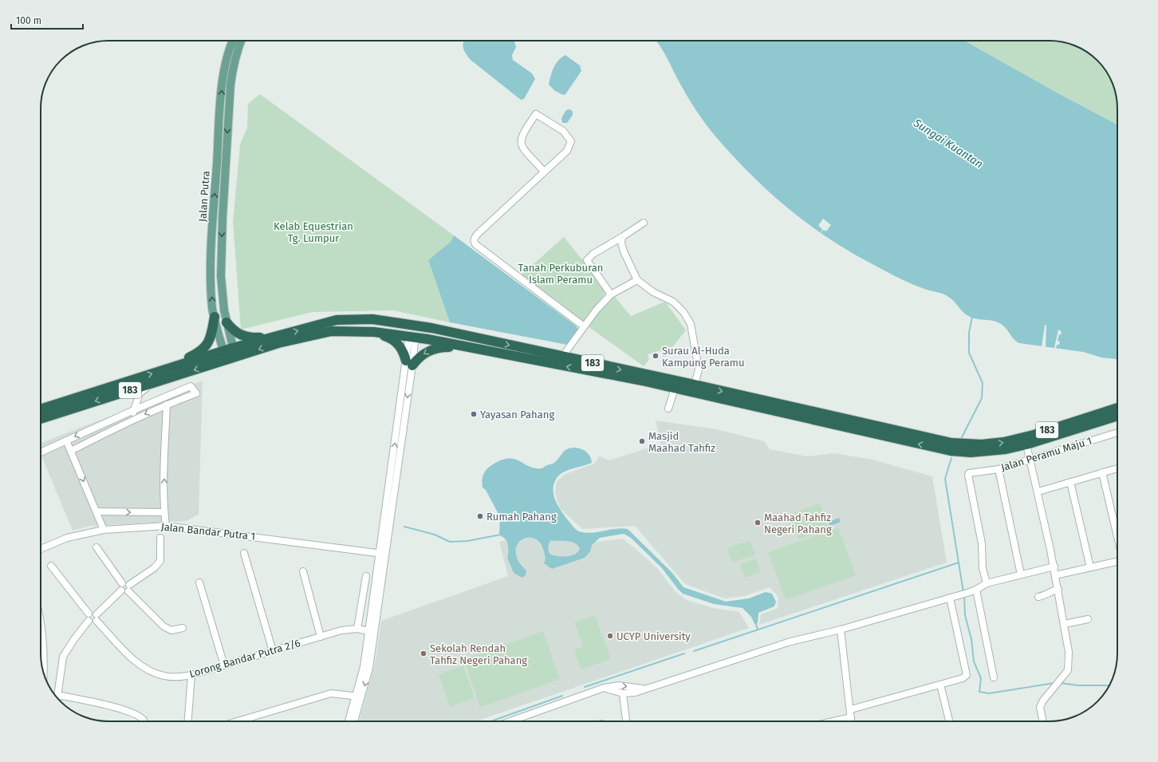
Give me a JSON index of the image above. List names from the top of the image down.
{
  "streets": {
    "highway": ["183"],
    "main road": ["Jalan Putra"],
    "street": ["Jalan Peramu Maju 1", "Jalan Bandar Putra 1", "Lorong Bandar Putra 2/6"]
  },
  "crossings": [
    ["Jalan Putra", "183"]
  ],
  "water": ["Sungai Kuantan"],
  "parks": ["Kelab Equestrian Tg. Lumpur", "Tanah Perkuburan Islam Peramu"],
  "places": [
    "Surau Al-Huda Kampung Peramu",
    "Yayasan Pahang",
    "Masjid Maahad Tahfiz",
    "Rumah Pahang",
    "Maahad Tahfiz Negeri Pahang",
    "UCYP University",
    "Sekolah Rendah Tahfiz Negeri Pahang"
  ],
  "scale_bar": "100 m"
}
